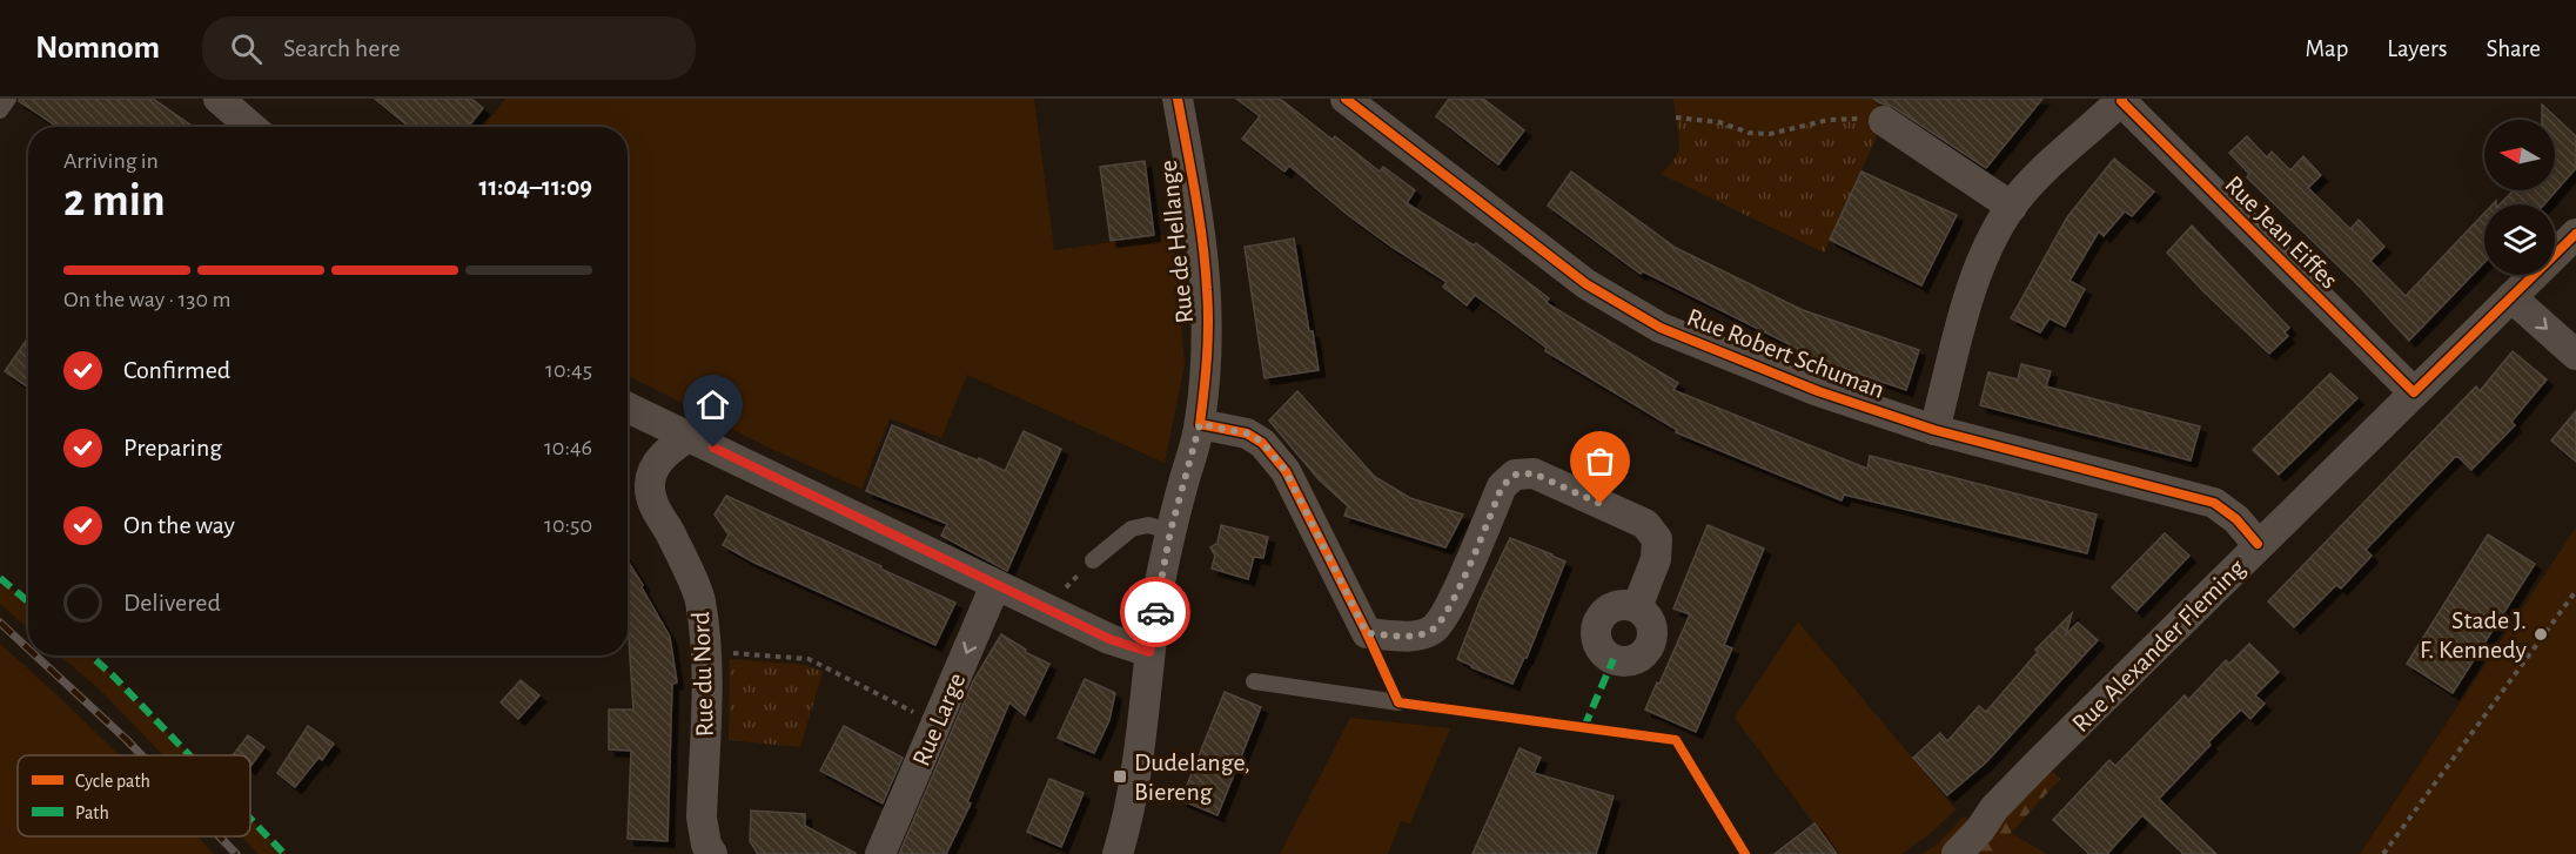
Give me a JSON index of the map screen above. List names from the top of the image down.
{
  "streets": {
    "street": [
      "Rue Jean Eiffes",
      "Rue de Hellange",
      "Rue Robert Schuman",
      "Rue Alexander Fleming",
      "Rue du Nord",
      "Rue Large"
    ]
  },
  "crossings": [
    ["Rue Jean Eiffes", "Rue Alexander Fleming"],
    ["Rue Robert Schuman", "Rue Alexander Fleming"]
  ],
  "one_way": ["Rue Large"],
  "places": {
    "other": ["Stade J. F. Kennedy"],
    "transit": ["Dudelange, Biereng"]
  },
  "legend": ["Cycle path", "Path"],
  "north": "left",
  "page": {
    "header": "Nomnom",
    "search": "Search here",
    "nav": ["Map", "Layers", "Share"],
    "heading": ["2 min", "Arriving in", "11:04–11:09"],
    "bar": "On the way · 130 m",
    "list": [
      ["Confirmed", "10:45"],
      ["Preparing", "10:46"],
      ["On the way", "10:50"],
      "Delivered"
    ]
  }
}
